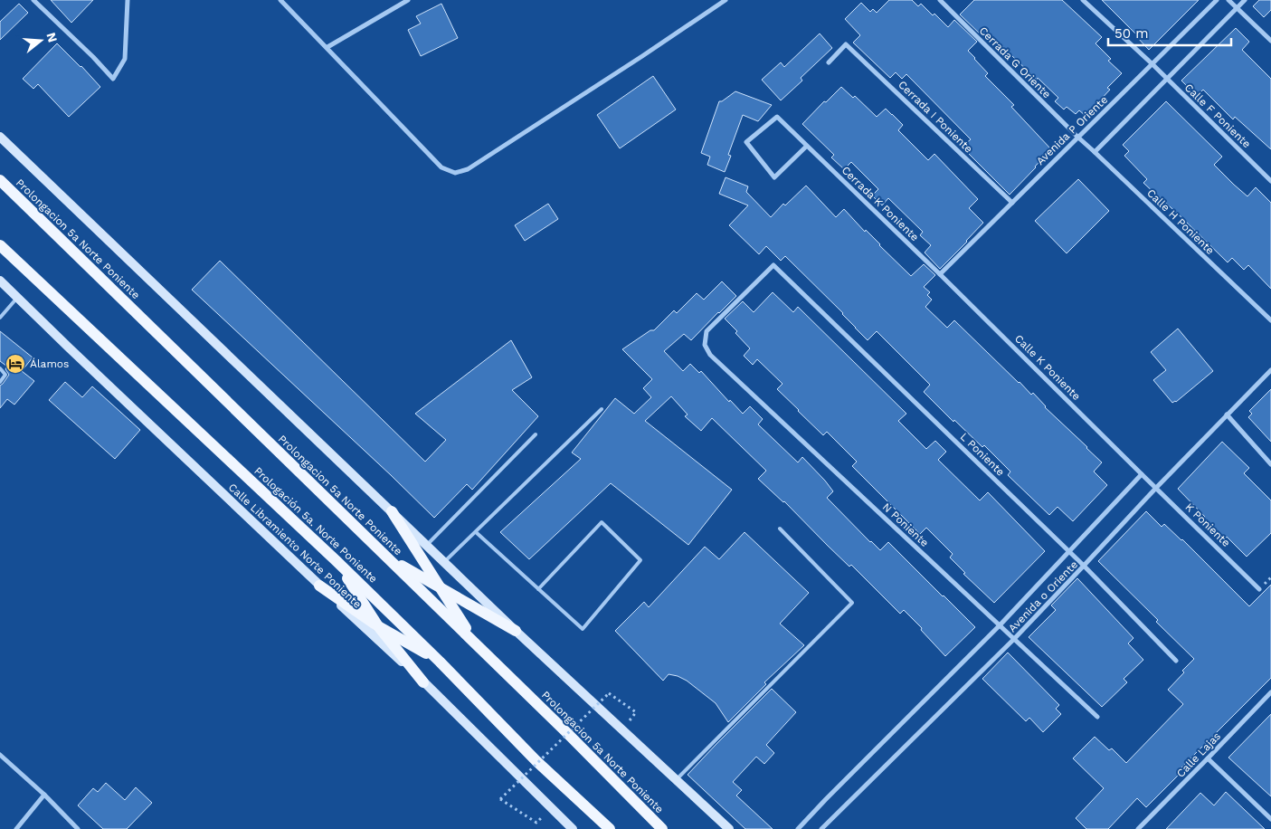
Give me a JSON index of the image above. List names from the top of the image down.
{
  "streets": {
    "main road": ["Prolongacion 5a Norte Poniente", "Prologación 5a. Norte Poniente"],
    "street": [
      "Cerrada G Oriente",
      "Calle F Poniente",
      "Cerrada I Poniente",
      "Avenida P Oriente",
      "Cerrada K Poniente",
      "Calle H Poniente",
      "Calle K Poniente",
      "L Poniente",
      "N Poniente",
      "K Poniente",
      "Calle Libramiento Norte Poniente",
      "Avenida o Oriente",
      "Calle Lajas"
    ]
  },
  "crossings": [
    ["Cerrada G Oriente", "Avenida P Oriente"],
    ["Cerrada G Oriente", "Calle H Poniente"],
    ["Calle F Poniente", "Avenida P Oriente"],
    ["Cerrada I Poniente", "Avenida P Oriente"],
    ["Avenida P Oriente", "Cerrada K Poniente"],
    ["Avenida P Oriente", "Calle H Poniente"],
    ["Avenida P Oriente", "Calle K Poniente"],
    ["Cerrada K Poniente", "Calle K Poniente"],
    ["Calle K Poniente", "K Poniente"],
    ["Calle K Poniente", "Avenida o Oriente"],
    ["L Poniente", "N Poniente"],
    ["L Poniente", "Avenida o Oriente"],
    ["N Poniente", "Avenida o Oriente"],
    ["K Poniente", "Avenida o Oriente"]
  ],
  "places": {
    "hotel": ["Álamos"]
  },
  "scale_bar": "50 m",
  "north": "right"
}
